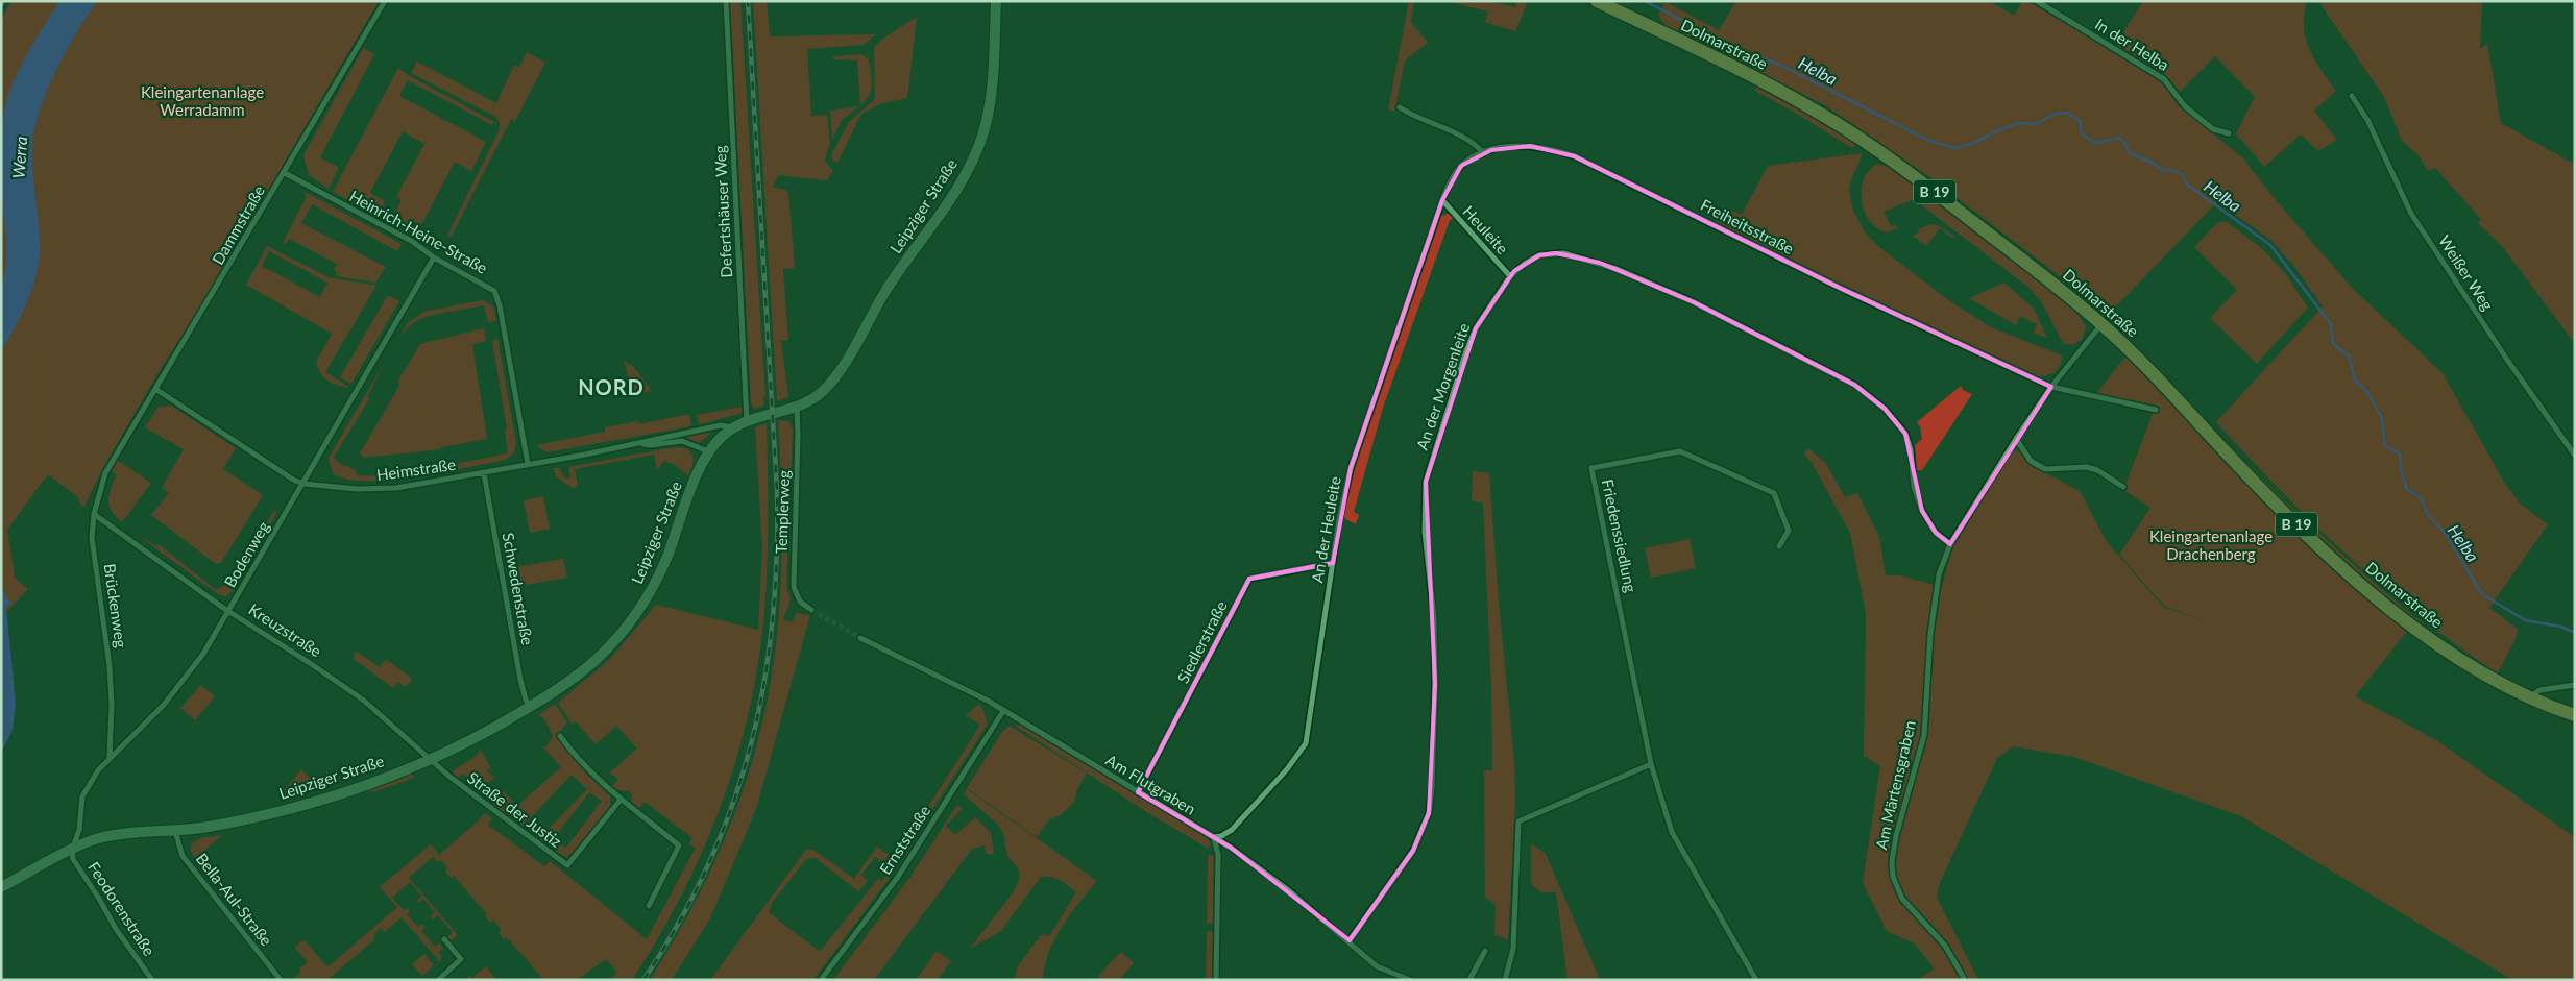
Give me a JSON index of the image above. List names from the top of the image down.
{
  "streets": {
    "main road": ["Dolmarstraße", "B 19", "Leipziger Straße"],
    "street": [
      "In der Helba",
      "Defertshäuser Weg",
      "Dammstraße",
      "Freiheitsstraße",
      "Heuleite",
      "Heinrich-Heine-Straße",
      "Weißer Weg",
      "An der Morgenleite",
      "Heimstraße",
      "Templerweg",
      "An der Heuleite",
      "Friedenssiedlung",
      "Bodenweg",
      "Schwedenstraße",
      "Brückenweg",
      "Kreuzstraße",
      "Siedlerstraße",
      "Am Flutgraben",
      "Am Märtensgraben",
      "Straße der Justiz",
      "Ernststraße",
      "Bella-Aul-Straße",
      "Feodorenstraße"
    ]
  },
  "crossings": [
    ["Leipziger Straße", "Defertshäuser Weg"],
    ["Leipziger Straße", "Heimstraße"],
    ["Leipziger Straße", "Templerweg"],
    ["Leipziger Straße", "Bodenweg"],
    ["Leipziger Straße", "Schwedenstraße"],
    ["Leipziger Straße", "Kreuzstraße"],
    ["Leipziger Straße", "Straße der Justiz"],
    ["Leipziger Straße", "Bella-Aul-Straße"],
    ["Leipziger Straße", "Feodorenstraße"],
    ["Dammstraße", "Heinrich-Heine-Straße"],
    ["Dammstraße", "Heimstraße"],
    ["Dammstraße", "Brückenweg"],
    ["Freiheitsstraße", "Heuleite"],
    ["Freiheitsstraße", "An der Heuleite"],
    ["Heuleite", "An der Morgenleite"],
    ["Heuleite", "An der Heuleite"],
    ["Heinrich-Heine-Straße", "Heimstraße"],
    ["Heinrich-Heine-Straße", "Bodenweg"],
    ["An der Morgenleite", "Am Flutgraben"],
    ["An der Morgenleite", "Am Märtensgraben"],
    ["Heimstraße", "Bodenweg"],
    ["Heimstraße", "Schwedenstraße"],
    ["An der Heuleite", "Siedlerstraße"],
    ["An der Heuleite", "Am Flutgraben"],
    ["Bodenweg", "Brückenweg"],
    ["Bodenweg", "Kreuzstraße"],
    ["Bodenweg", "Feodorenstraße"],
    ["Brückenweg", "Kreuzstraße"],
    ["Kreuzstraße", "Straße der Justiz"],
    ["Siedlerstraße", "Am Flutgraben"],
    ["Am Flutgraben", "Ernststraße"]
  ],
  "districts": ["NORD"],
  "water": ["Helba", "Werra"],
  "parks": ["Kleingartenanlage Werradamm", "Kleingartenanlage Drachenberg"]
}
